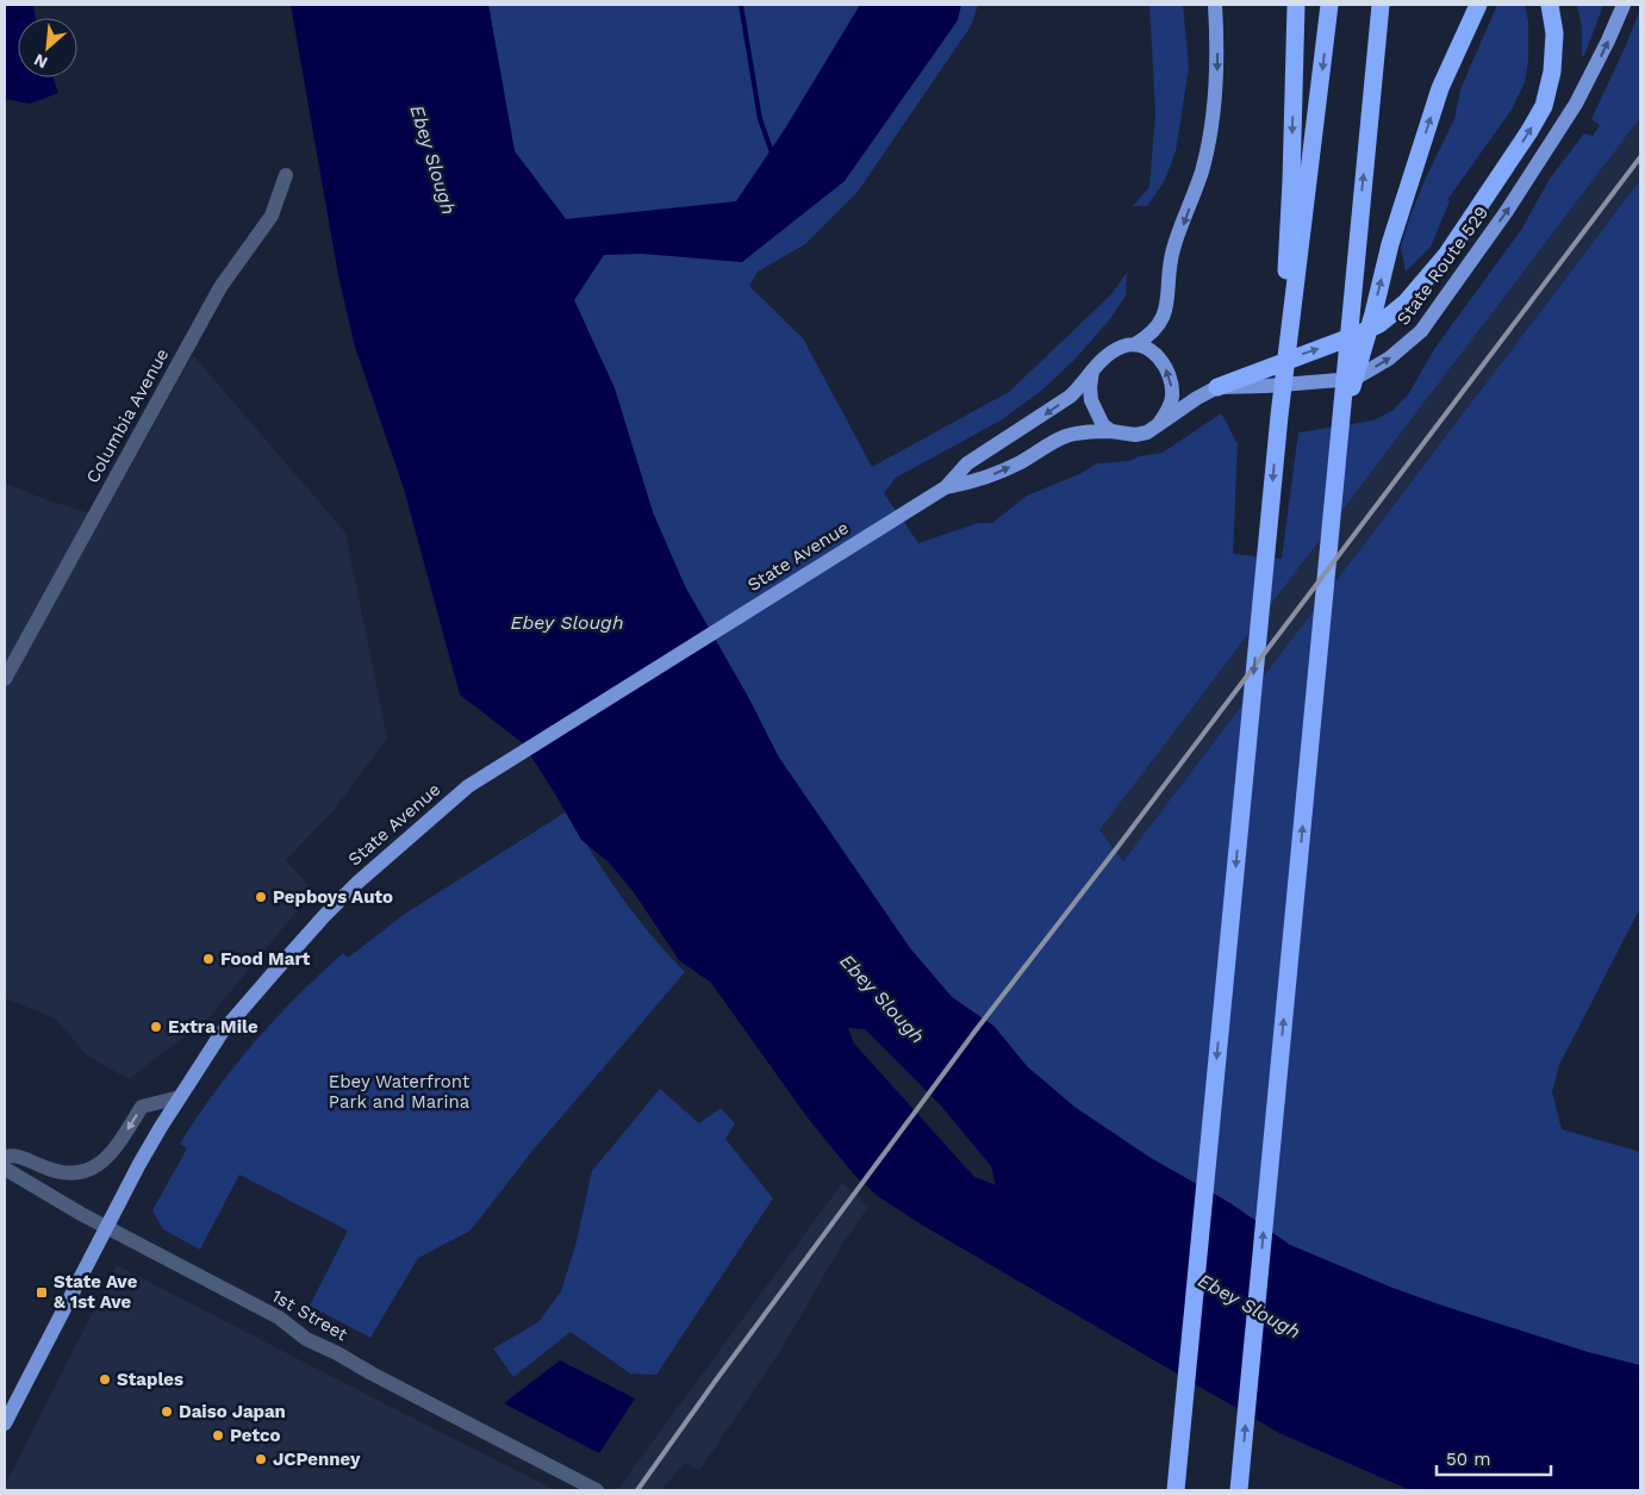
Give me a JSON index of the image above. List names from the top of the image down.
{
  "streets": {
    "main road": ["State Route 529", "State Avenue"],
    "street": ["Columbia Avenue", "1st Street"]
  },
  "crossings": [
    ["State Route 529", "State Avenue"],
    ["State Avenue", "1st Street"]
  ],
  "one_way": ["State Route 529"],
  "water": ["Ebey Slough"],
  "parks": ["Ebey Waterfront Park and Marina"],
  "places": {
    "other": [
      "Pepboys Auto",
      "Food Mart",
      "Extra Mile",
      "Staples",
      "Daiso Japan",
      "Petco",
      "JCPenney"
    ],
    "transit": ["State Ave & 1st Ave"]
  },
  "scale_bar": "50 m",
  "north": "bottom left"
}
